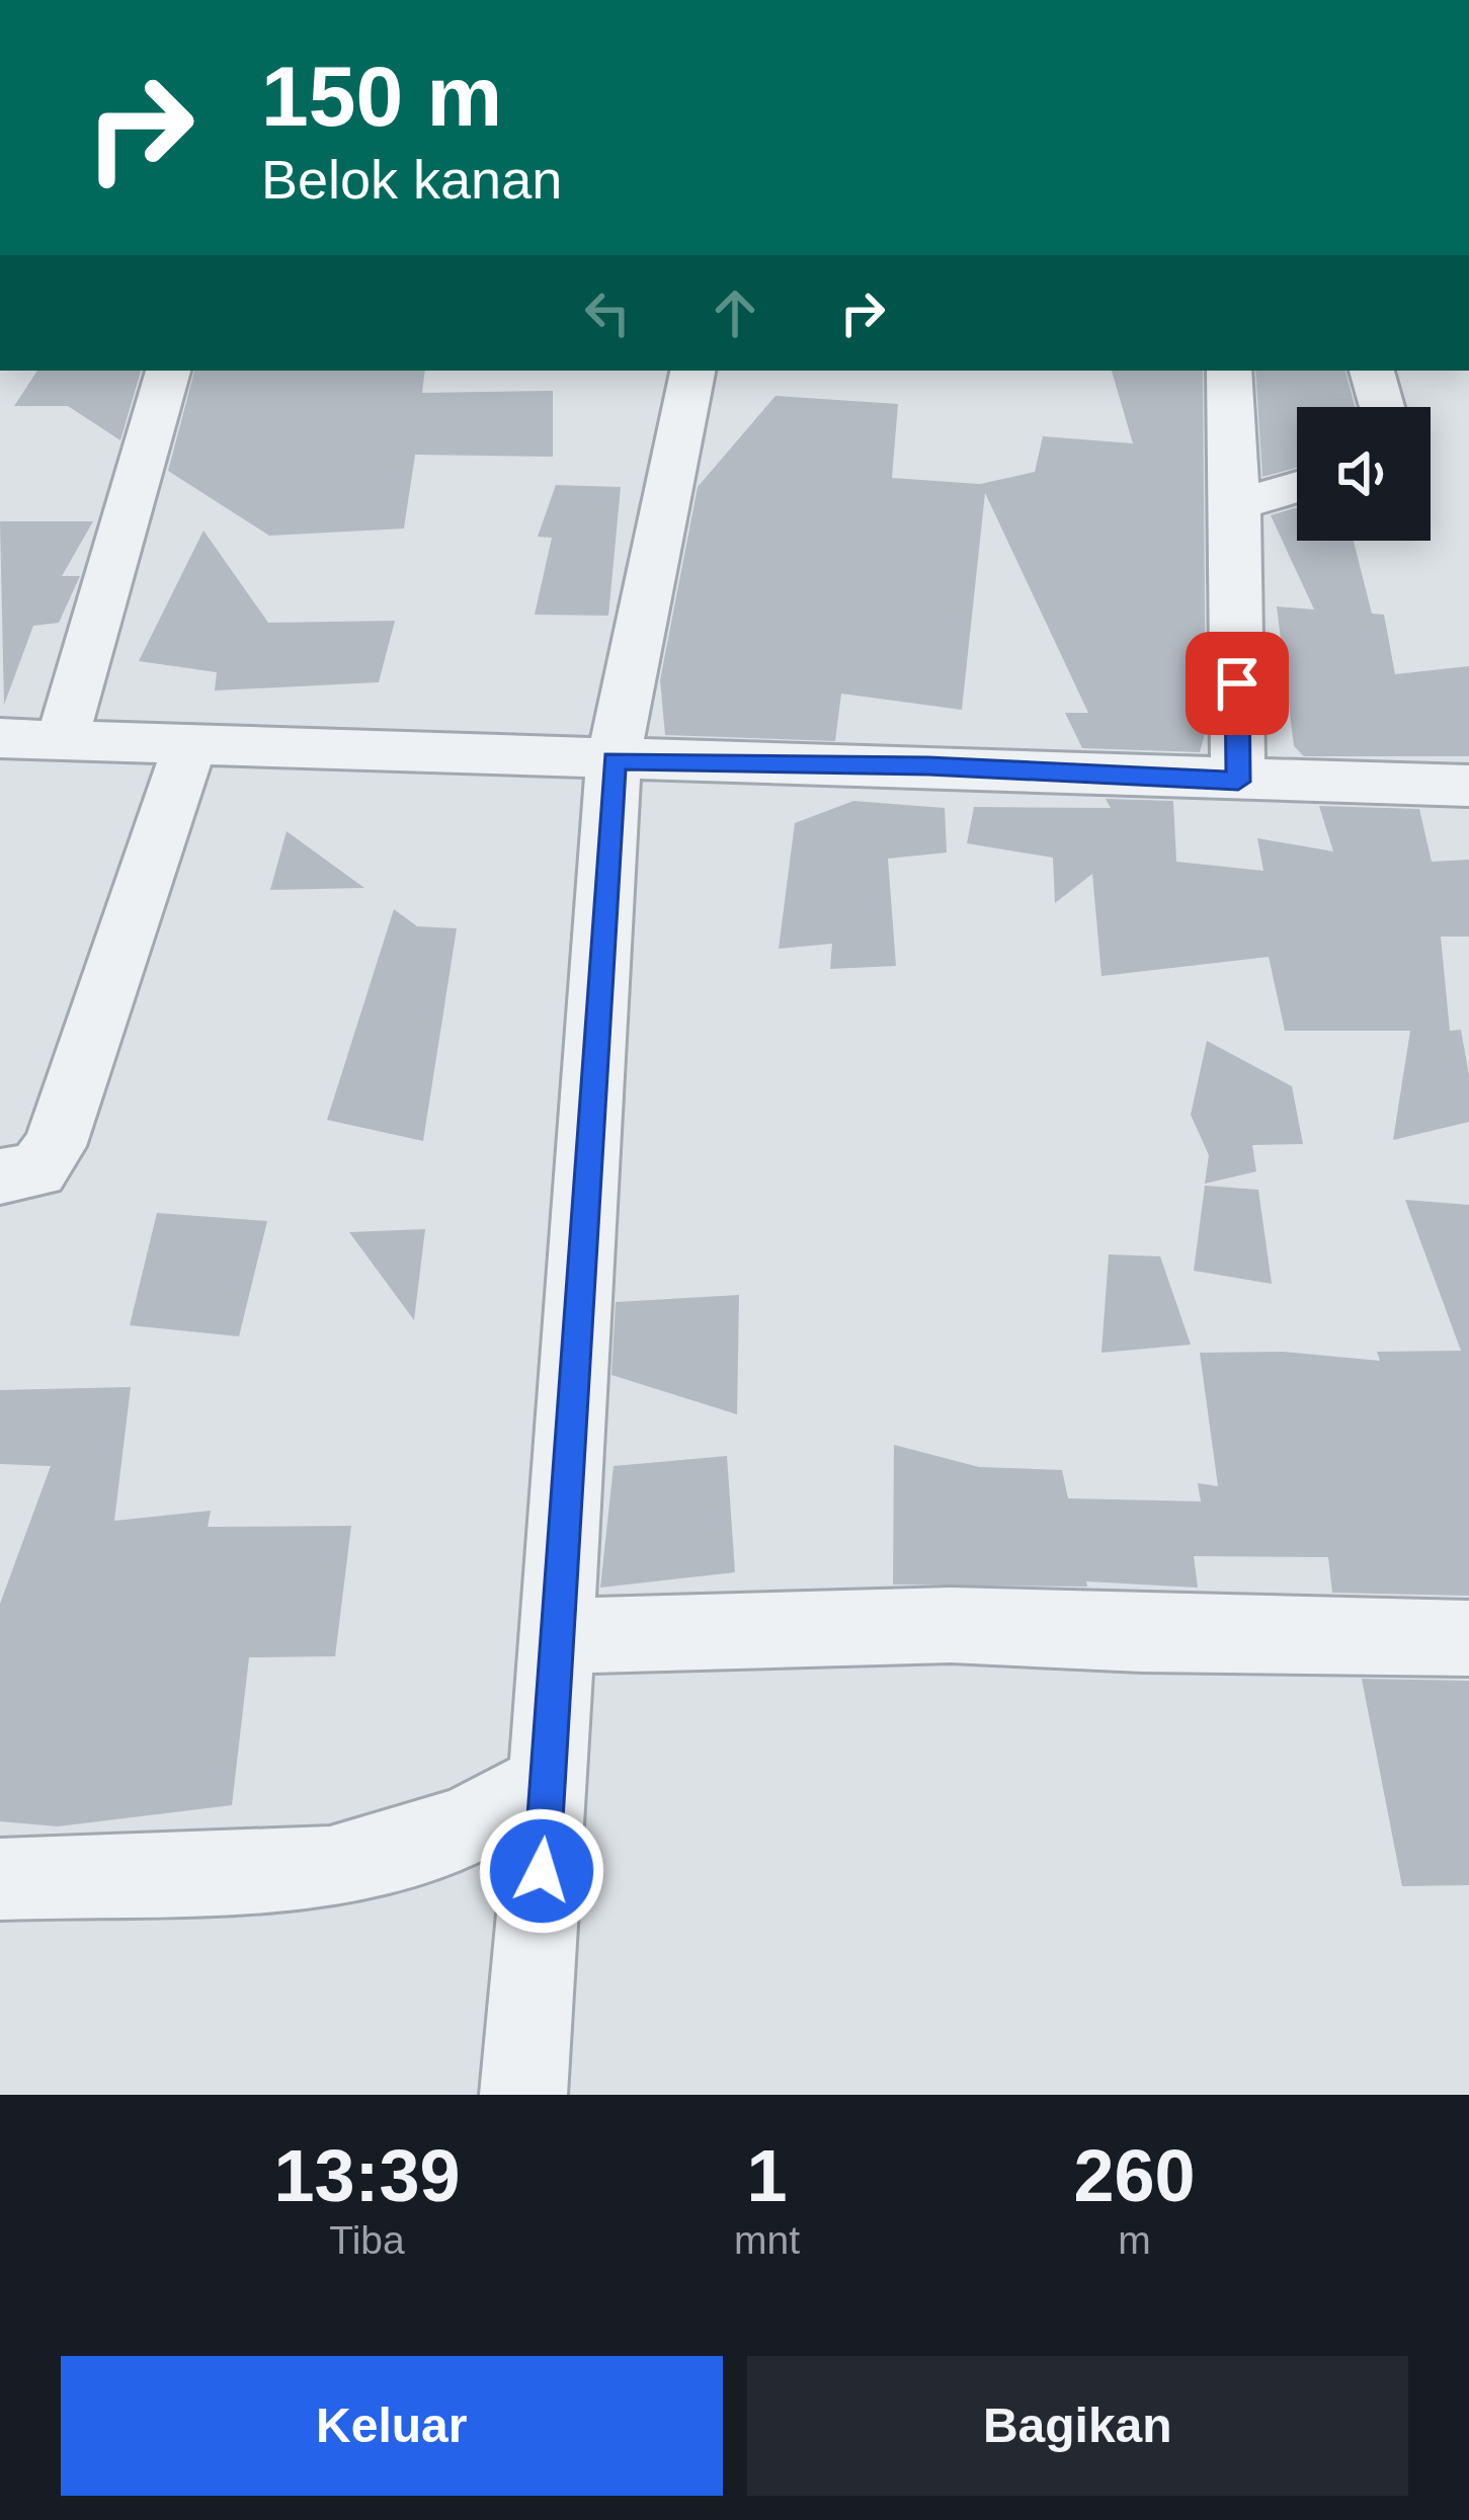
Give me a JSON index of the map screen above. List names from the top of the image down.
{
  "page": {
    "turn": ["150 m", "Belok kanan"],
    "eta": [
      "13:39",
      "Tiba",
      "1",
      "mnt",
      "260",
      "m"
    ],
    "buttons": ["Keluar", "Bagikan"]
  }
}
